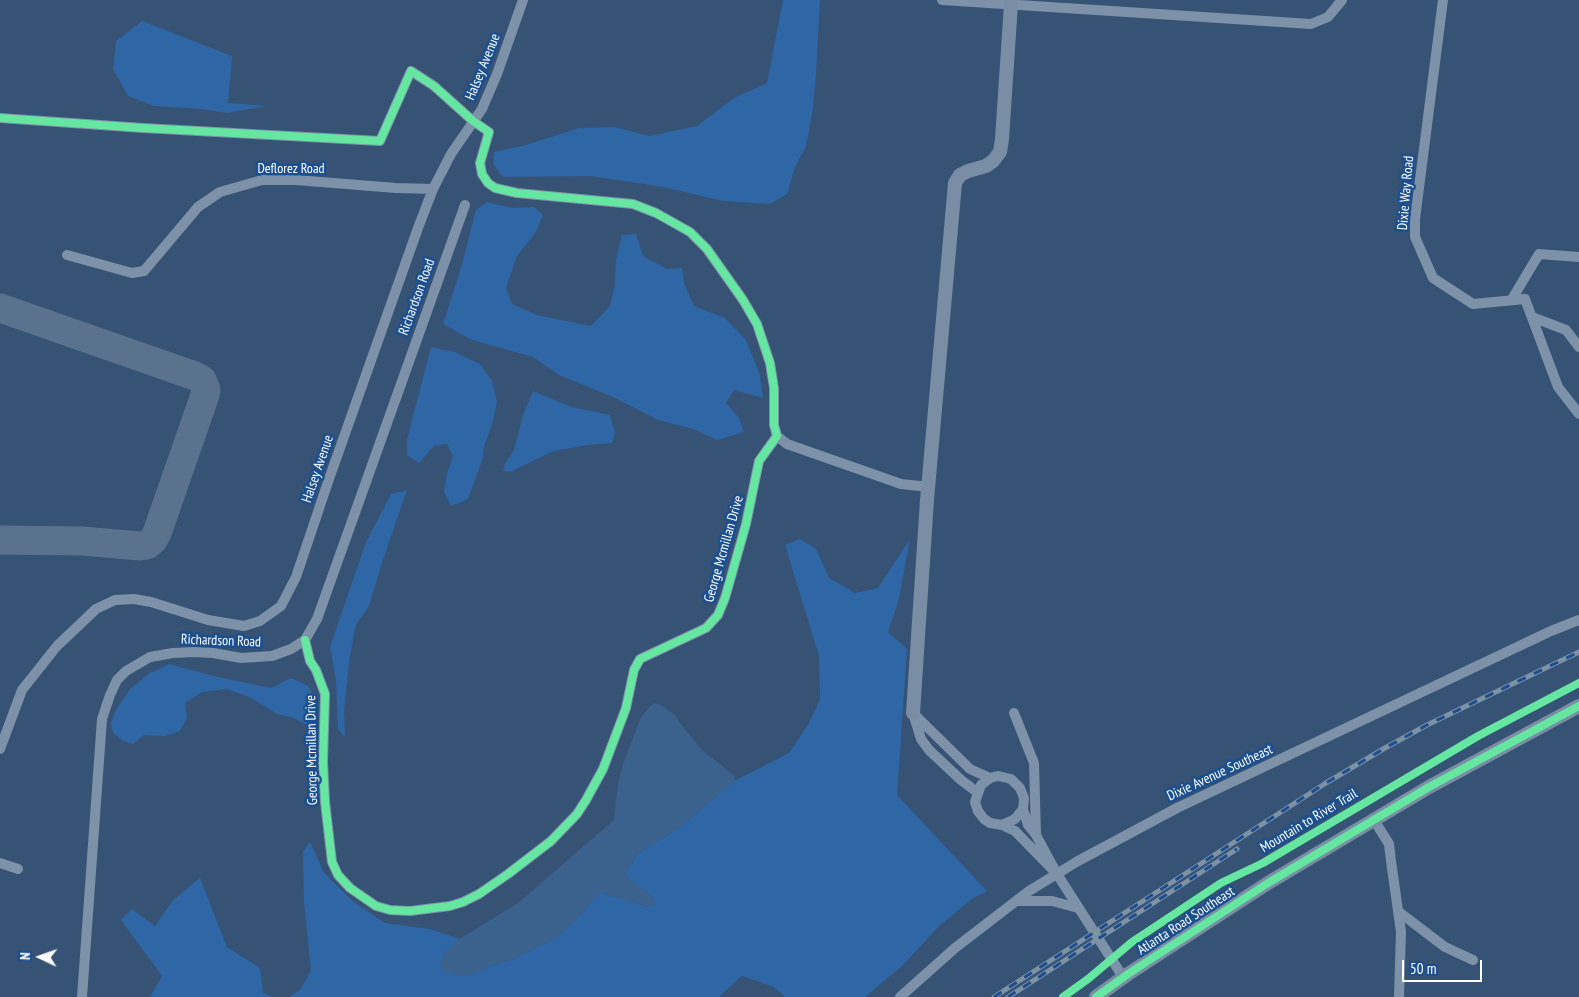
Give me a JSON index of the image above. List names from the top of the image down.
{
  "streets": {
    "street": [
      "Halsey Avenue",
      "Deflorez Road",
      "Dixie Way Road",
      "Richardson Road",
      "George Mcmillan Drive",
      "Dixie Avenue Southeast",
      "Atlanta Road Southeast"
    ],
    "cycle path": ["Mountain to River Trail"]
  },
  "crossings": [
    ["Halsey Avenue", "Deflorez Road"],
    ["Richardson Road", "George Mcmillan Drive"]
  ],
  "scale_bar": "50 m",
  "north": "left"
}
